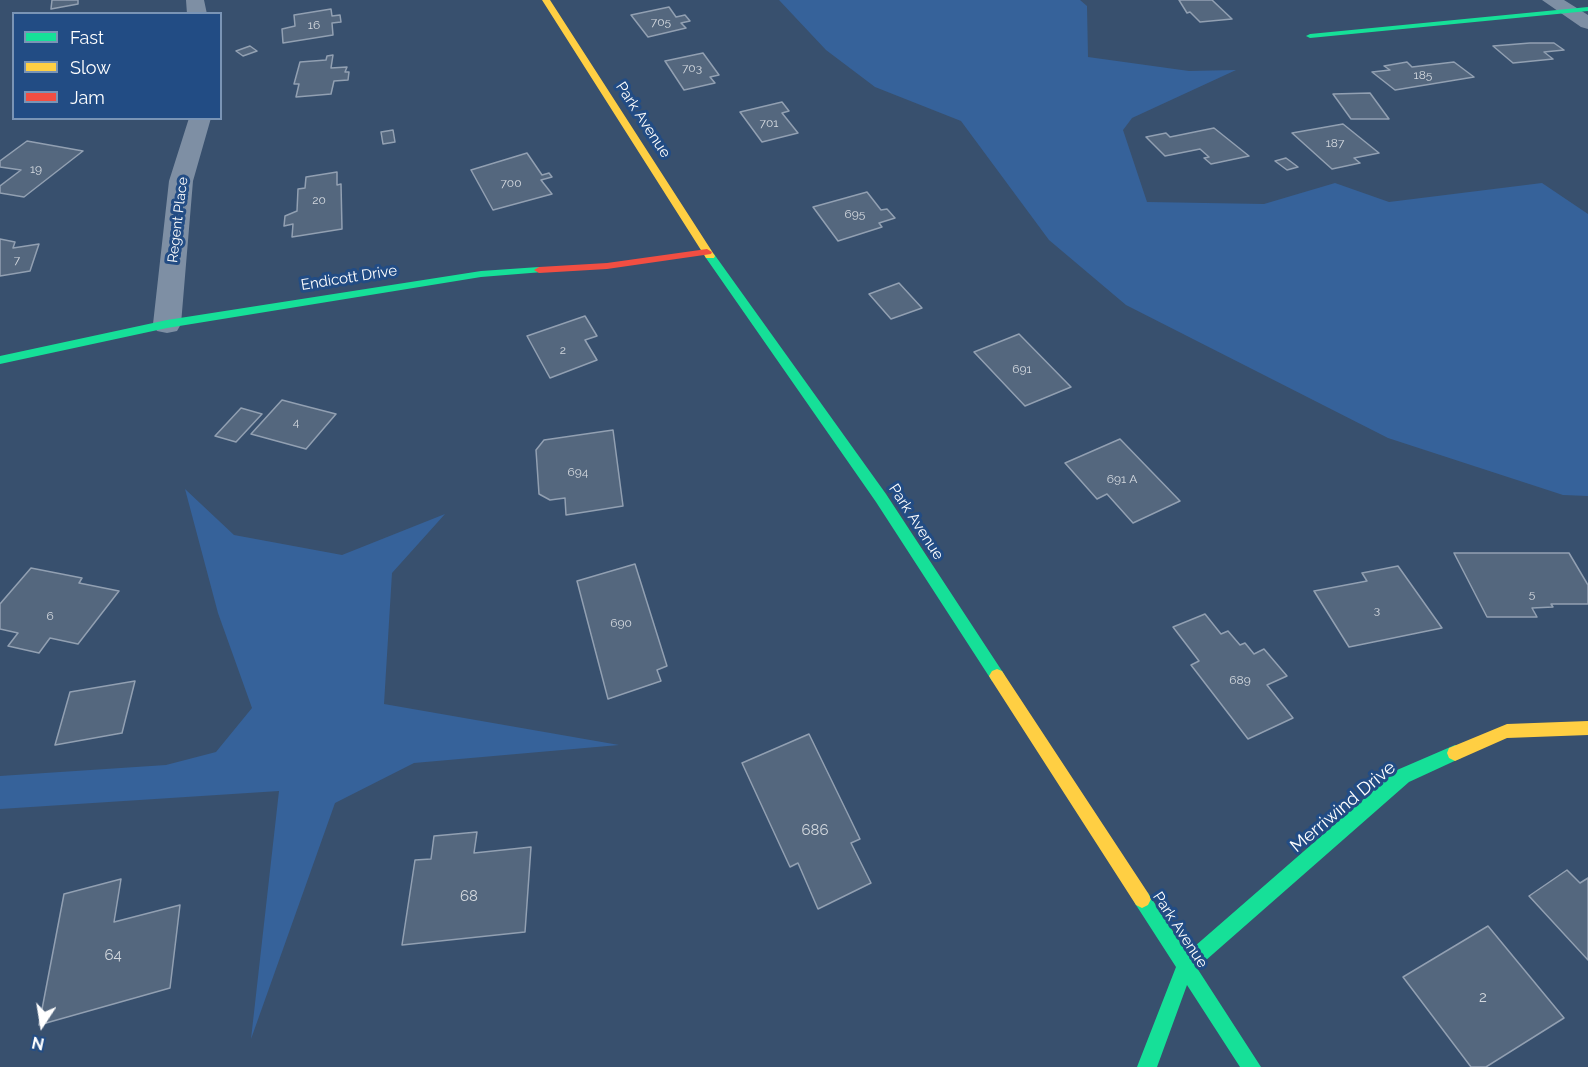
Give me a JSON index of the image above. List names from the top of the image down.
{
  "streets": {
    "street": [
      "Park Avenue",
      "Regent Place",
      "Endicott Drive",
      "Merriwind Drive"
    ]
  },
  "crossings": [
    ["Park Avenue", "Endicott Drive"],
    ["Park Avenue", "Merriwind Drive"],
    ["Regent Place", "Endicott Drive"]
  ],
  "house_numbers": [
    "705",
    "16",
    "703",
    "185",
    "701",
    "187",
    "19",
    "700",
    "20",
    "695",
    "7",
    "2",
    "691",
    "4",
    "694",
    "691 A",
    "5",
    "3",
    "6",
    "690",
    "689",
    "686",
    "68",
    "64",
    "2"
  ],
  "legend": ["Fast", "Slow", "Jam"],
  "north": "bottom"
}
